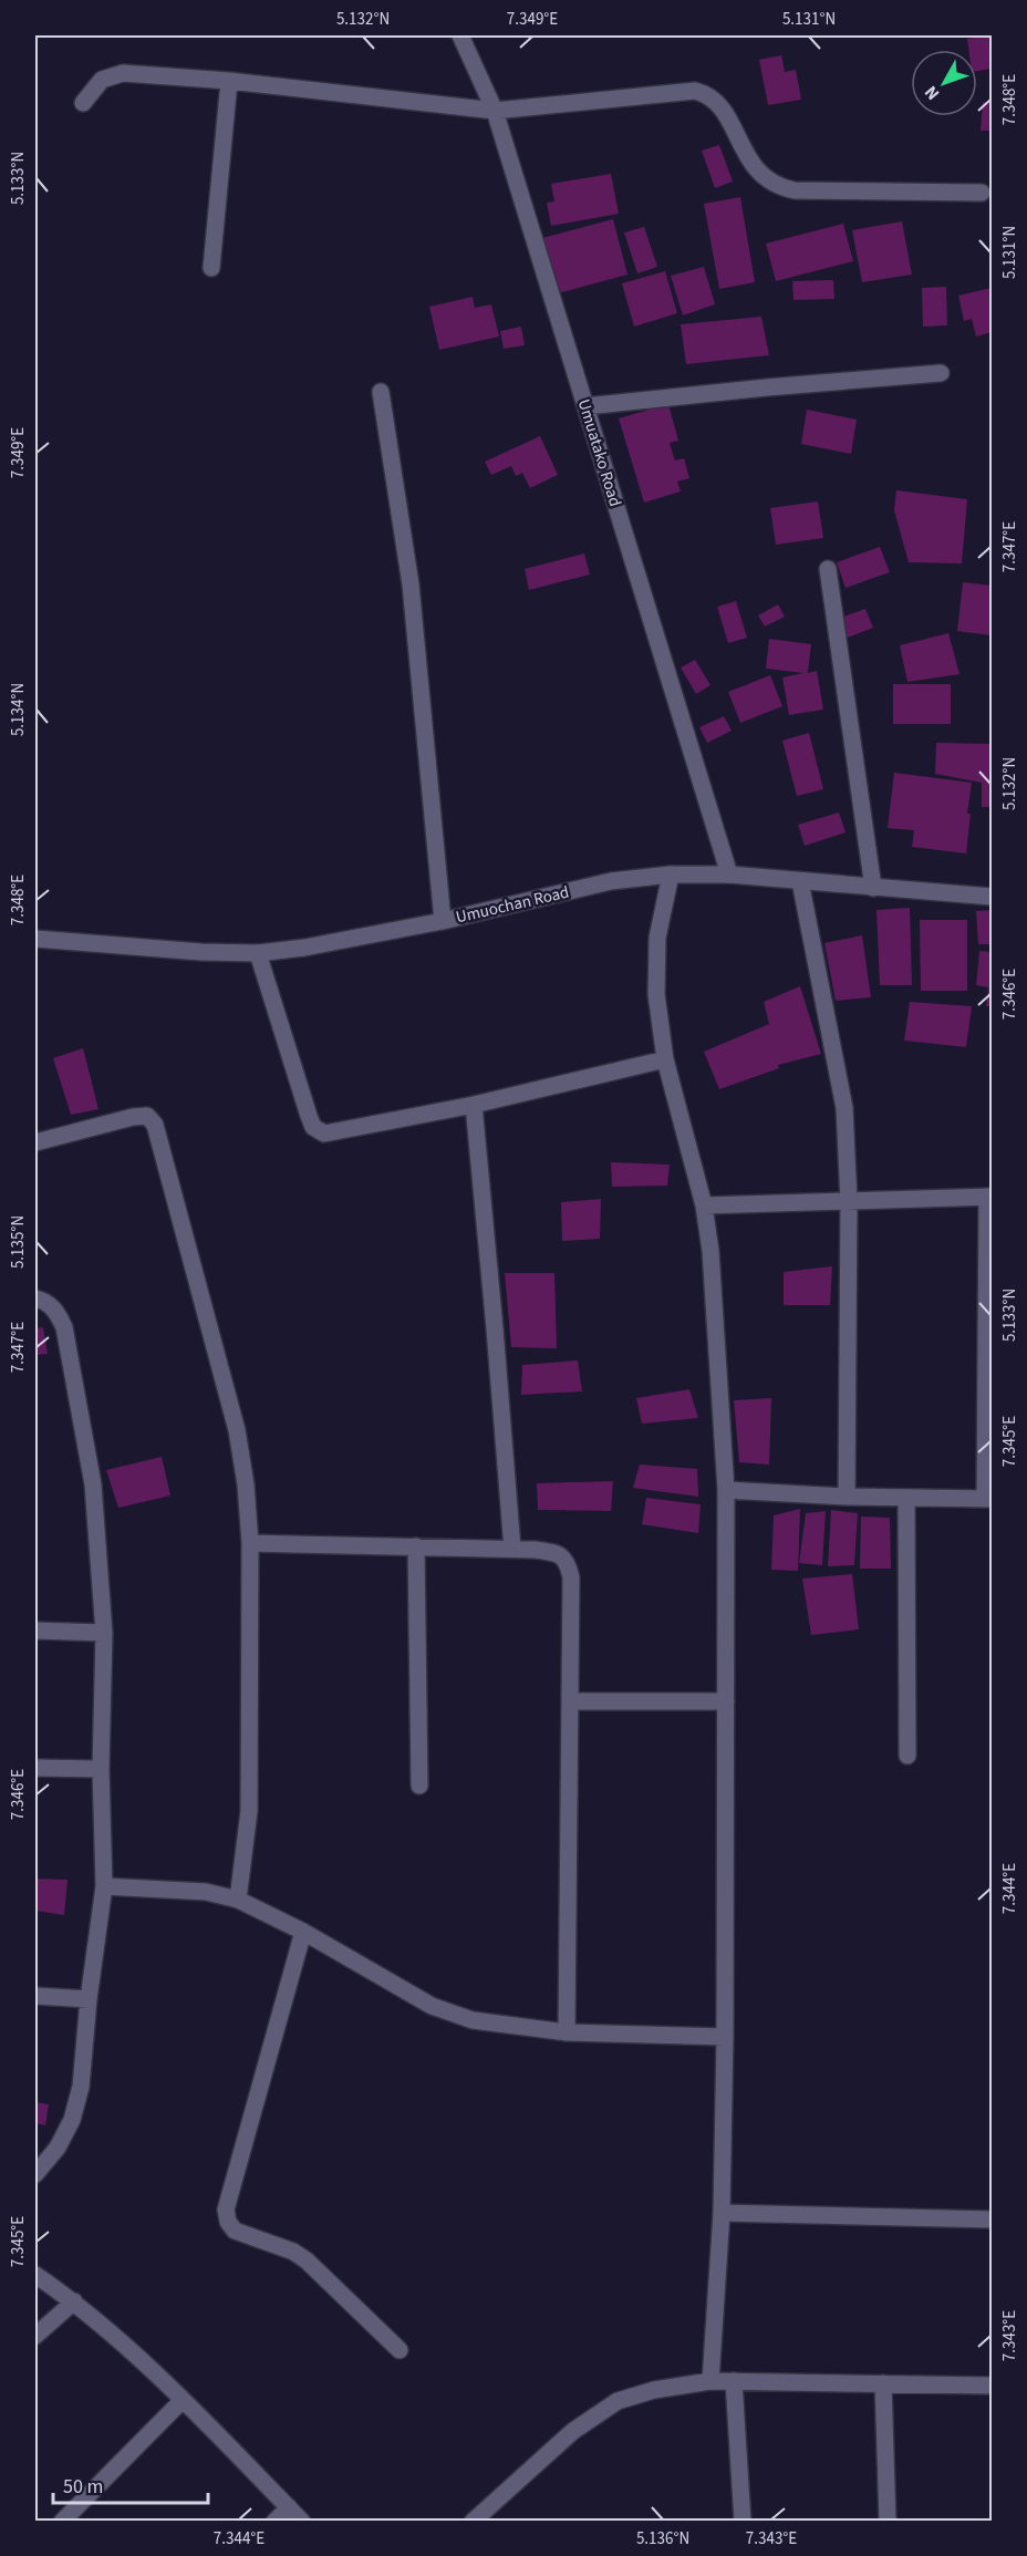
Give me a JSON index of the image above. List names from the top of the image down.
{
  "streets": {
    "street": ["Umuatako Road", "Umuochan Road"]
  },
  "crossings": [
    ["Umuatako Road", "Umuochan Road"]
  ],
  "scale_bar": "50 m",
  "north": "bottom left",
  "coordinates": [
    "5.132°N",
    "7.349°E",
    "5.131°N",
    "7.348°E",
    "5.133°N",
    "7.347°E",
    "5.134°N",
    "7.346°E",
    "5.135°N",
    "7.345°E",
    "7.344°E",
    "7.343°E",
    "5.136°N"
  ]
}
